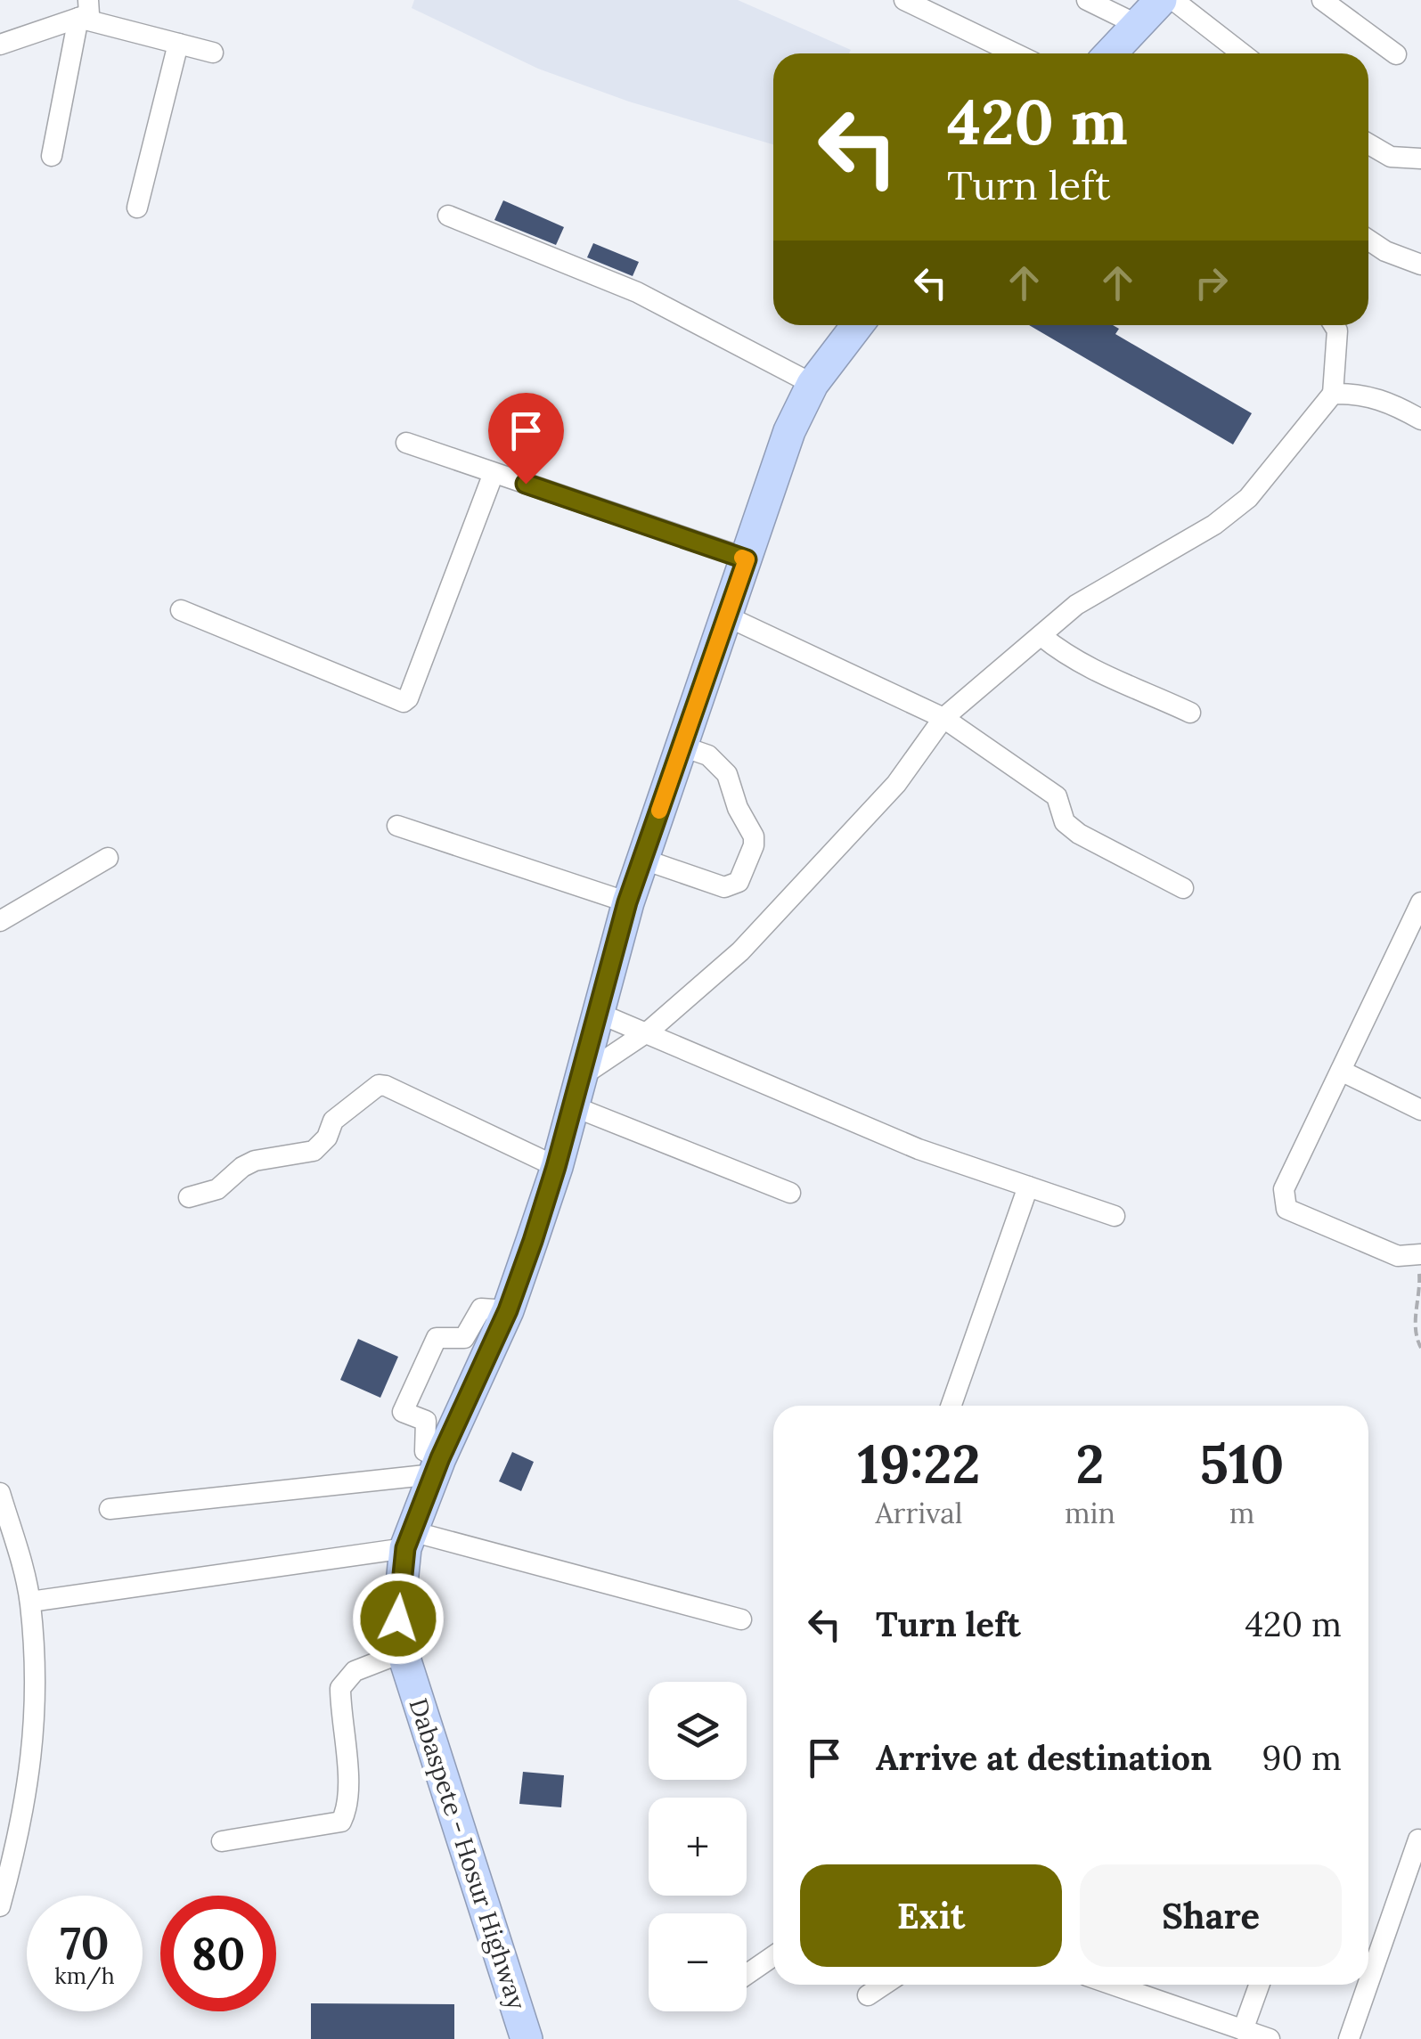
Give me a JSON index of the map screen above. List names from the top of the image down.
{
  "streets": {
    "highway": ["Dabaspete - Hosur Highway"]
  },
  "page": {
    "turn": ["420 m", "Turn left"],
    "eta": [
      "19:22",
      "Arrival",
      "2",
      "min",
      "510",
      "m"
    ],
    "list": [
      {
        "name": "Turn left",
        "value": "420 m"
      },
      {
        "name": "Arrive at destination",
        "value": "90 m"
      }
    ],
    "map_buttons": ["+", "−"],
    "buttons": ["Exit", "Share"],
    "speed": "70 km/h",
    "limit": "80"
  }
}
